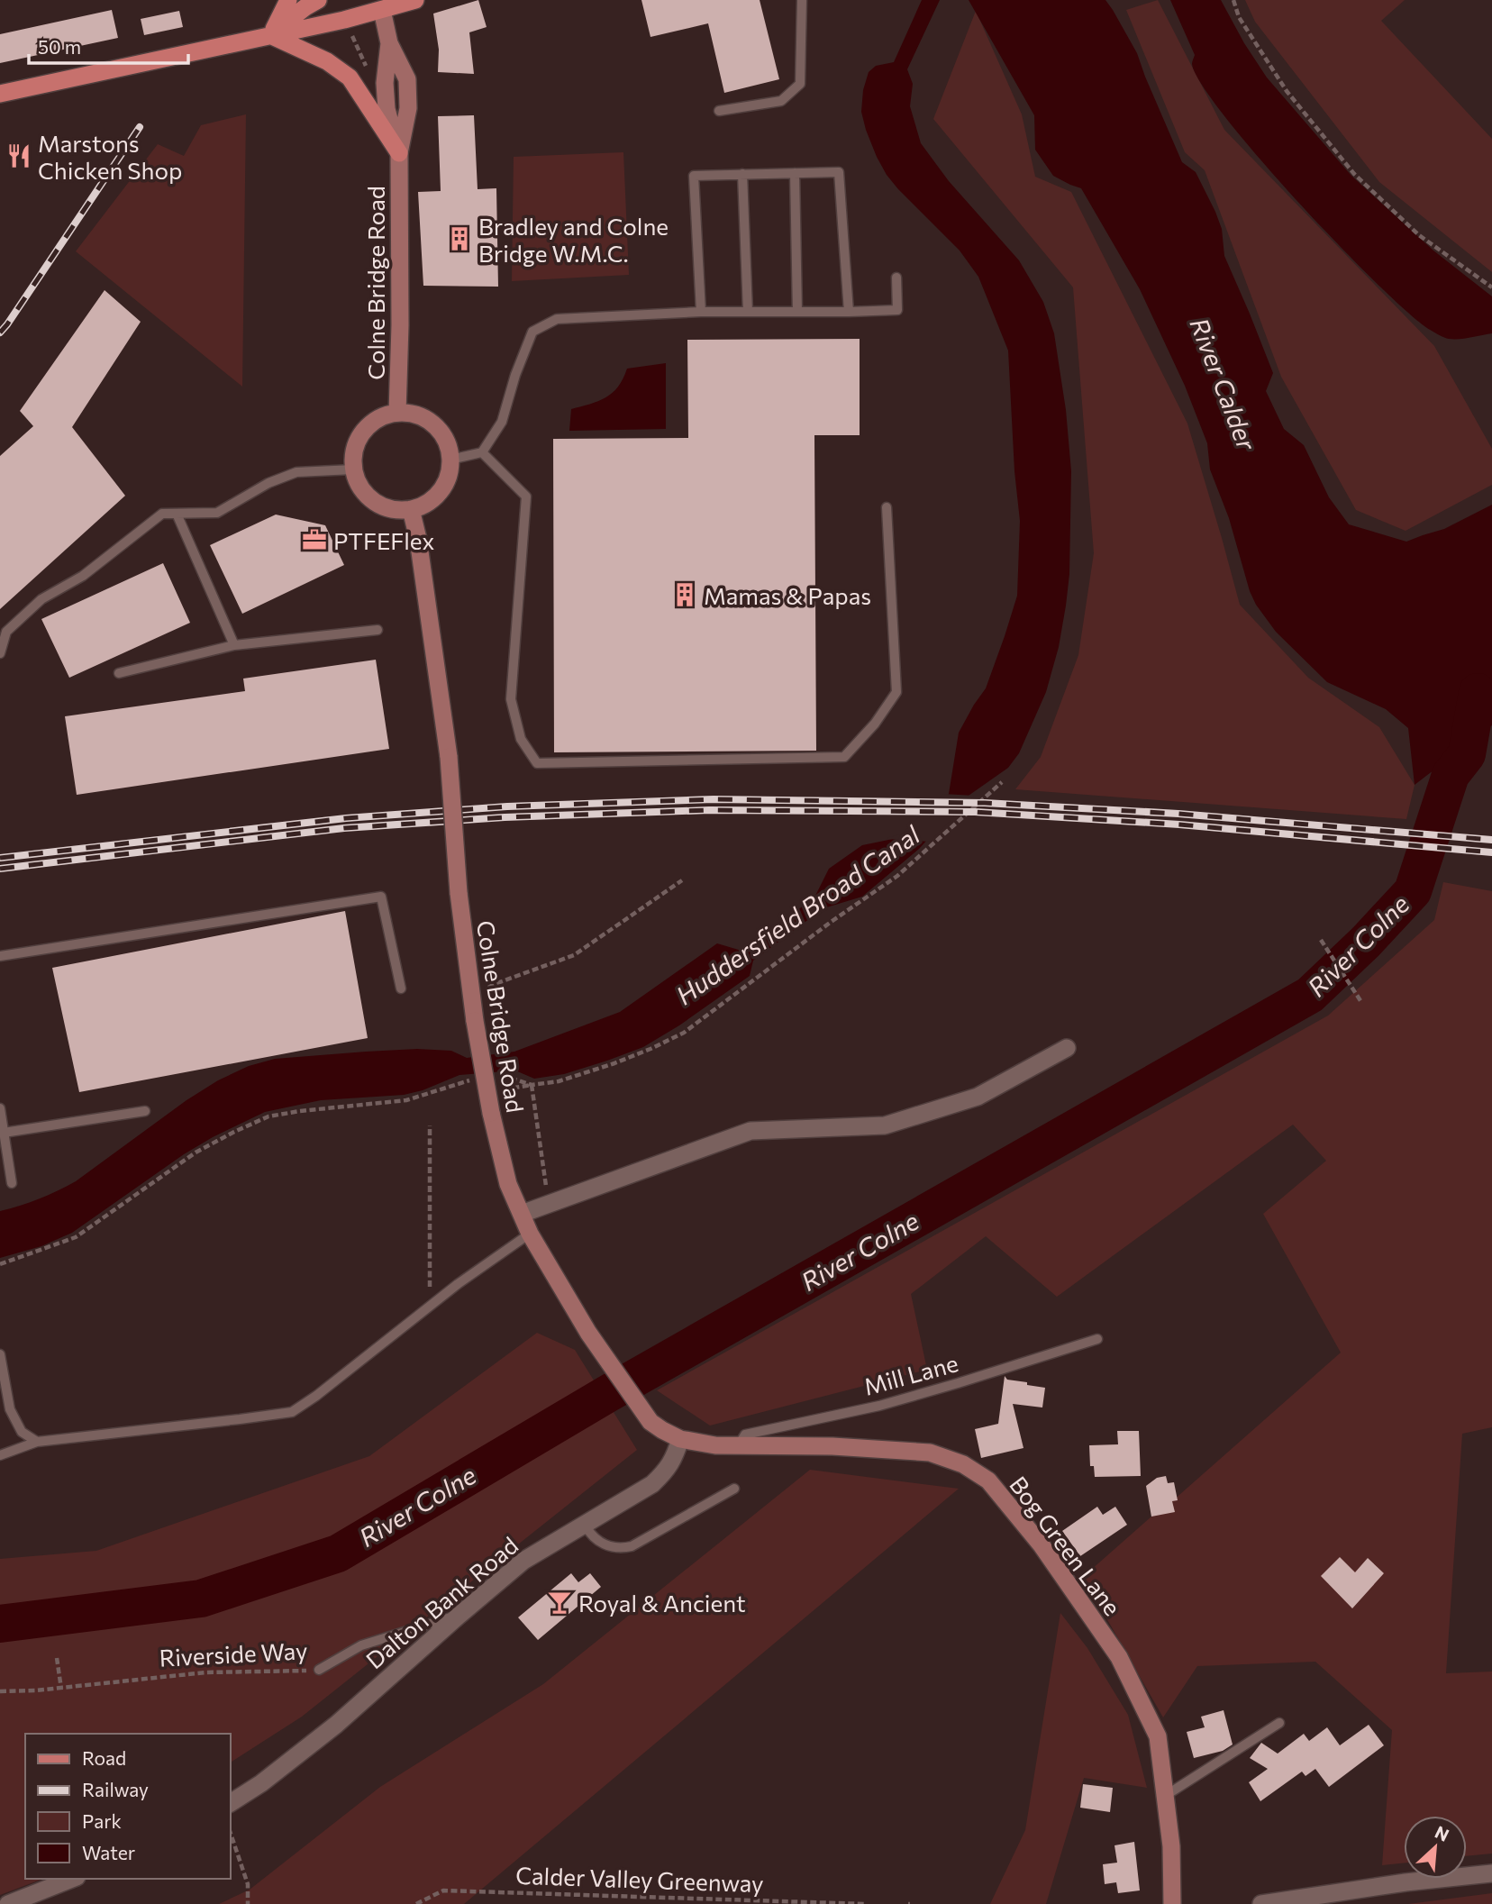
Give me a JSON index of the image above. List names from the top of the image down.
{
  "streets": {
    "main road": ["Colne Bridge Road", "Bog Green Lane"],
    "street": ["Dalton Bank Road"],
    "lane": ["Mill Lane", "Riverside Way"],
    "path": ["Calder Valley Greenway"]
  },
  "crossings": [
    ["Colne Bridge Road", "Bog Green Lane"],
    ["Colne Bridge Road", "Dalton Bank Road"],
    ["Mill Lane", "Bog Green Lane"],
    ["Dalton Bank Road", "Riverside Way"]
  ],
  "water": ["River Calder", "Huddersfield Broad Canal", "River Colne"],
  "places": {
    "restaurant": ["Marstons Chicken Shop"],
    "building": ["Bradley and Colne Bridge W.M.C.", "Mamas & Papas"],
    "office": ["PTFEFlex"],
    "bar": ["Royal & Ancient"]
  },
  "legend": [
    "Road",
    "Railway",
    "Park",
    "Water"
  ],
  "scale_bar": "50 m",
  "north": "top right"
}
